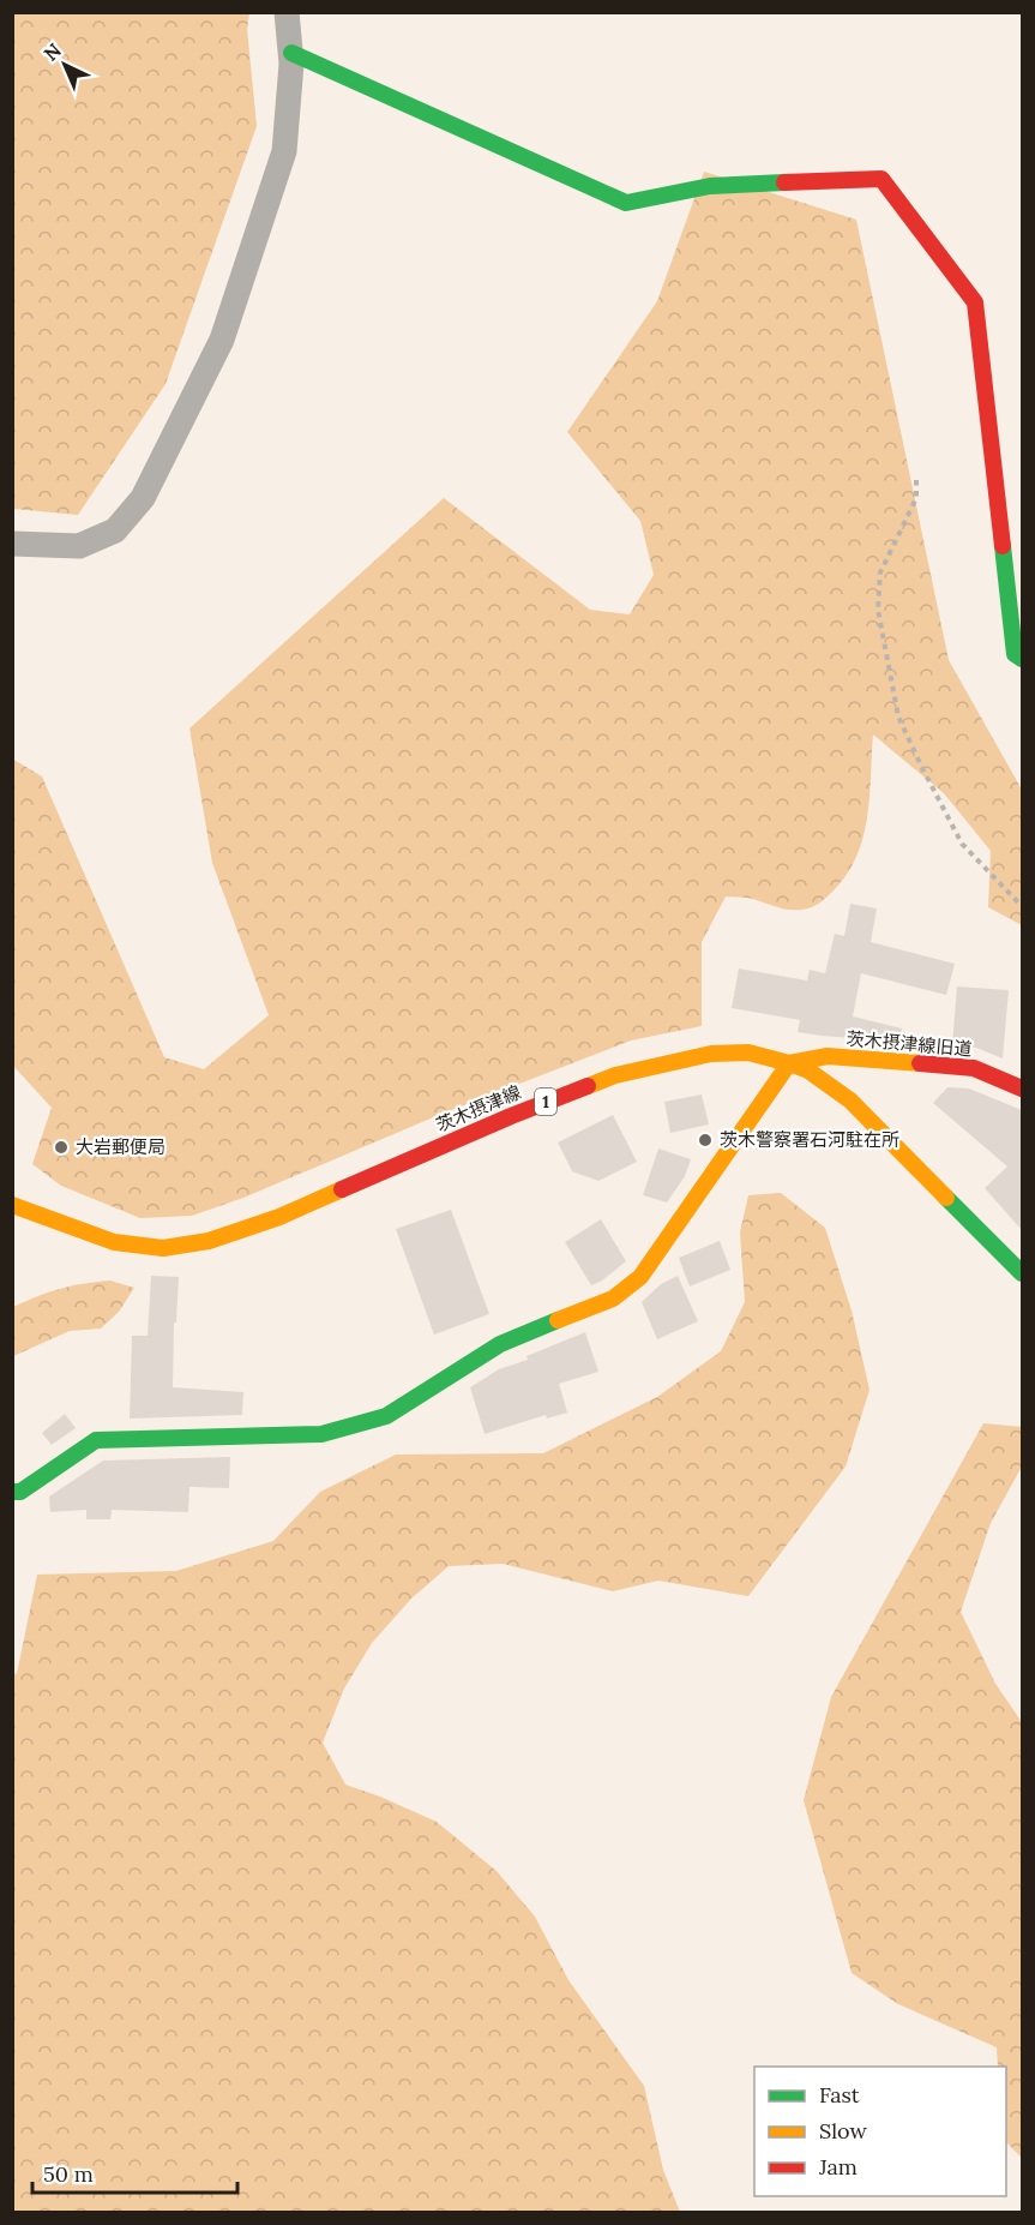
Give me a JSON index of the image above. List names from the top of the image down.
{
  "streets": {
    "street": ["茨木摂津線旧道", "1", "茨木摂津線"]
  },
  "crossings": [
    ["茨木摂津線旧道", "茨木摂津線"]
  ],
  "places": ["茨木警察署石河駐在所", "大岩郵便局"],
  "legend": ["Fast", "Slow", "Jam"],
  "scale_bar": "50 m",
  "north": "top left"
}
